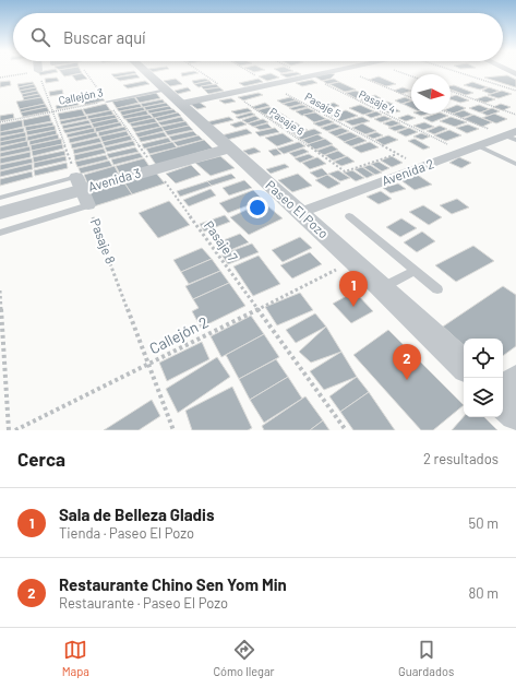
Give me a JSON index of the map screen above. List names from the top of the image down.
{
  "streets": {
    "street": ["Avenida 2", "Avenida 3", "Paseo El Pozo"],
    "lane": ["Callejón 3"],
    "path": [
      "Pasaje 4",
      "Pasaje 5",
      "Pasaje 6",
      "Pasaje 8",
      "Pasaje 7",
      "Callejón 2"
    ]
  },
  "crossings": [
    ["Callejón 3", "Paseo El Pozo"],
    ["Callejón 3", "Pasaje 8"],
    ["Callejón 3", "Pasaje 7"],
    ["Pasaje 4", "Avenida 2"],
    ["Pasaje 5", "Pasaje 6"],
    ["Pasaje 5", "Avenida 2"],
    ["Avenida 2", "Paseo El Pozo"],
    ["Avenida 3", "Paseo El Pozo"],
    ["Avenida 3", "Pasaje 8"],
    ["Avenida 3", "Pasaje 7"],
    ["Paseo El Pozo", "Callejón 2"],
    ["Pasaje 8", "Callejón 2"],
    ["Pasaje 7", "Callejón 2"]
  ],
  "north": "right",
  "page": {
    "search": "Buscar aquí",
    "pins": ["1", "2"],
    "heading": ["Cerca", "2 resultados"],
    "list": [
      {
        "mark": "1",
        "name": "Sala de Belleza Gladis",
        "note": "Tienda · Paseo El Pozo",
        "value": "50 m"
      },
      {
        "mark": "2",
        "name": "Restaurante Chino Sen Yom Min",
        "note": "Restaurante · Paseo El Pozo",
        "value": "80 m"
      }
    ],
    "nav": ["Mapa", "Cómo llegar", "Guardados"]
  }
}
